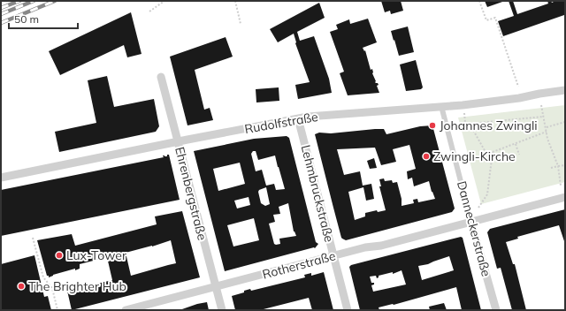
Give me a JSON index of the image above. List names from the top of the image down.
{
  "streets": {
    "street": [
      "Rudolfstraße",
      "Ehrenbergstraße",
      "Lehmbruckstraße",
      "Danneckerstraße",
      "Rotherstraße"
    ]
  },
  "crossings": [
    ["Rudolfstraße", "Ehrenbergstraße"],
    ["Rudolfstraße", "Lehmbruckstraße"],
    ["Rudolfstraße", "Danneckerstraße"],
    ["Ehrenbergstraße", "Rotherstraße"],
    ["Lehmbruckstraße", "Rotherstraße"],
    ["Danneckerstraße", "Rotherstraße"]
  ],
  "places": [
    "Johannes Zwingli",
    "Zwingli-Kirche",
    "Lux-Tower",
    "The Brighter Hub"
  ],
  "scale_bar": "50 m"
}
